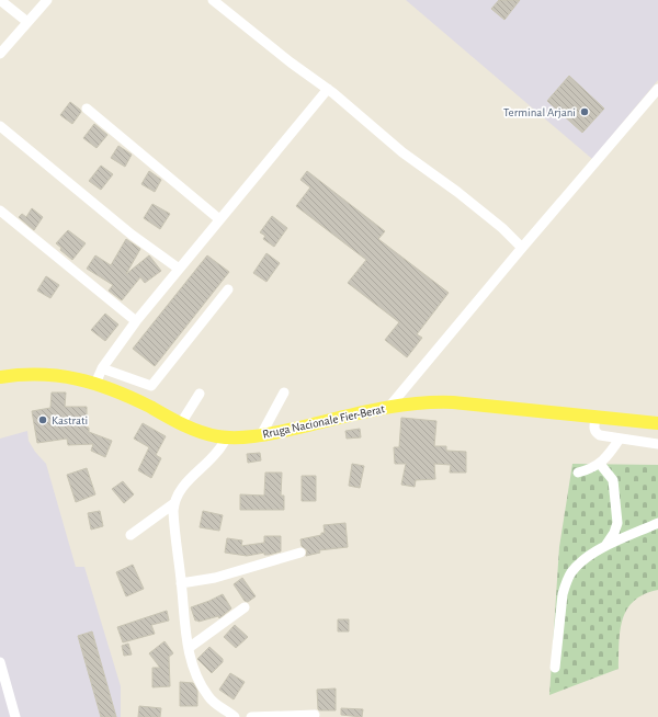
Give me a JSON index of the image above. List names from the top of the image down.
{
  "streets": {
    "main road": ["Rruga Nacionale Fier-Berat"]
  },
  "places": ["Terminal Arjani", "Kastrati"]
}
